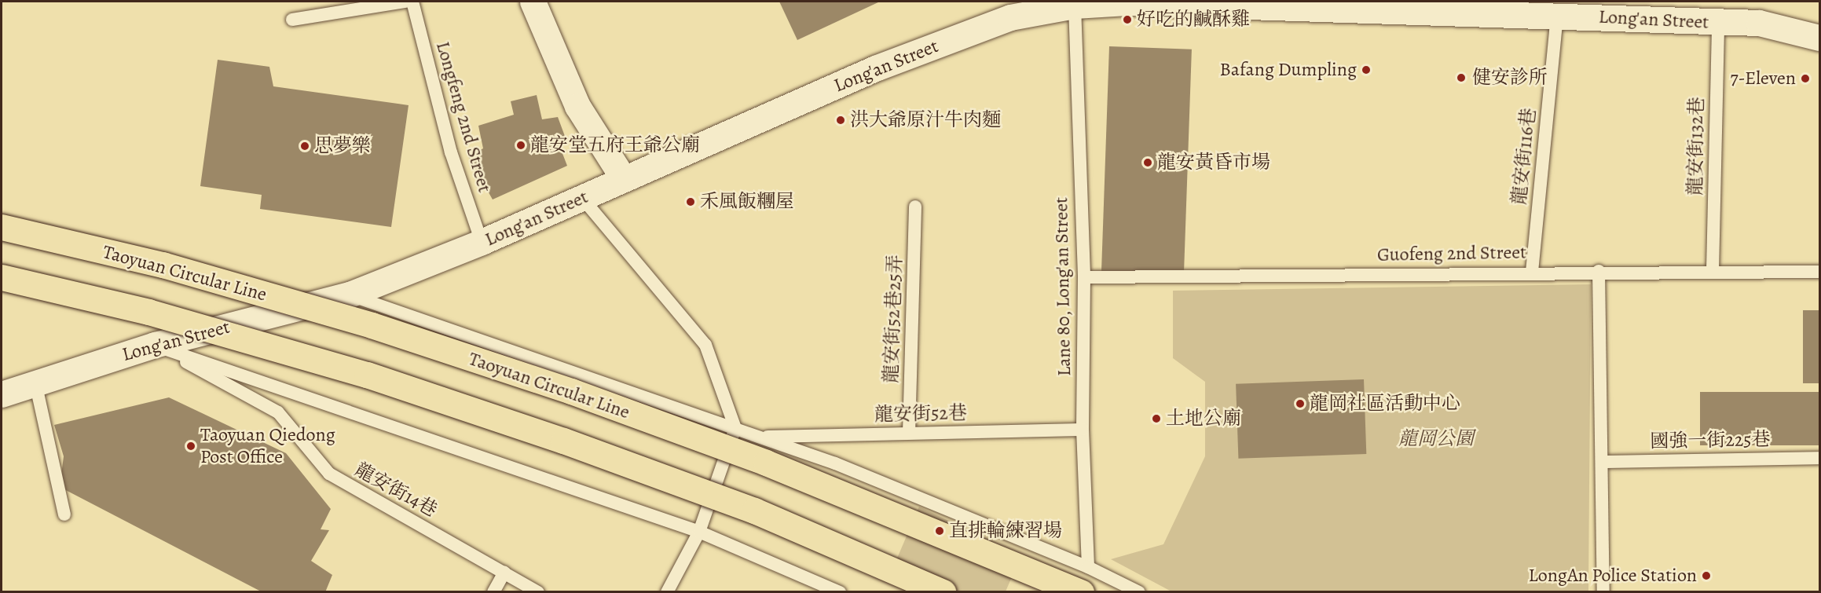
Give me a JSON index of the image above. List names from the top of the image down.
{
  "streets": {
    "highway": ["Taoyuan Circular Line"],
    "street": ["Long'an Street"],
    "lane": [
      "Longfeng 2nd Street",
      "龍安街132巷",
      "龍安街116巷",
      "Guofeng 2nd Street",
      "Lane 80, Long'an Street",
      "龍安街52巷25弄",
      "龍安街52巷",
      "國強一街225巷",
      "龍安街14巷"
    ]
  },
  "crossings": [
    ["Long'an Street", "Longfeng 2nd Street"],
    ["Long'an Street", "龍安街132巷"],
    ["Long'an Street", "龍安街116巷"],
    ["Long'an Street", "Lane 80, Long'an Street"],
    ["Long'an Street", "龍安街14巷"],
    ["龍安街132巷", "Guofeng 2nd Street"],
    ["龍安街116巷", "Guofeng 2nd Street"],
    ["Guofeng 2nd Street", "Lane 80, Long'an Street"],
    ["Lane 80, Long'an Street", "龍安街52巷"],
    ["龍安街52巷25弄", "龍安街52巷"]
  ],
  "parks": ["龍岡公園"],
  "places": [
    "好吃的鹹酥雞",
    "Bafang Dumpling",
    "健安診所",
    "7-Eleven",
    "洪大爺原汁牛肉麵",
    "龍安堂五府王爺公廟",
    "思夢樂",
    "龍安黃昏市場",
    "禾風飯糰屋",
    "龍岡社區活動中心",
    "土地公廟",
    "Taoyuan Qiedong Post Office",
    "直排輪練習場",
    "LongAn Police Station"
  ]
}
